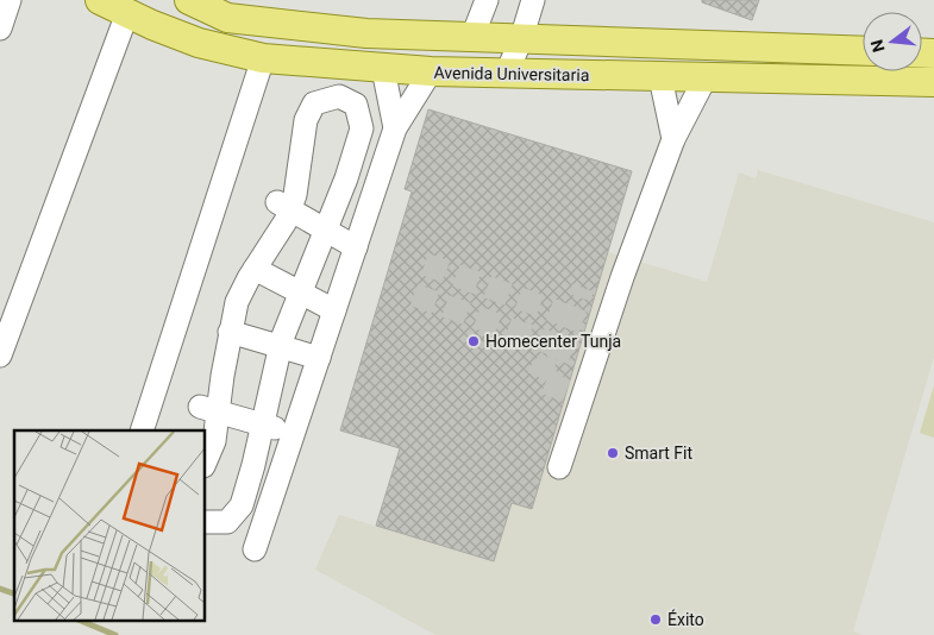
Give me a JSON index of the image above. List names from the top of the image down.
{
  "streets": {
    "main road": ["Avenida Universitaria"]
  },
  "places": ["Homecenter Tunja", "Smart Fit", "Éxito"],
  "north": "left"
}
